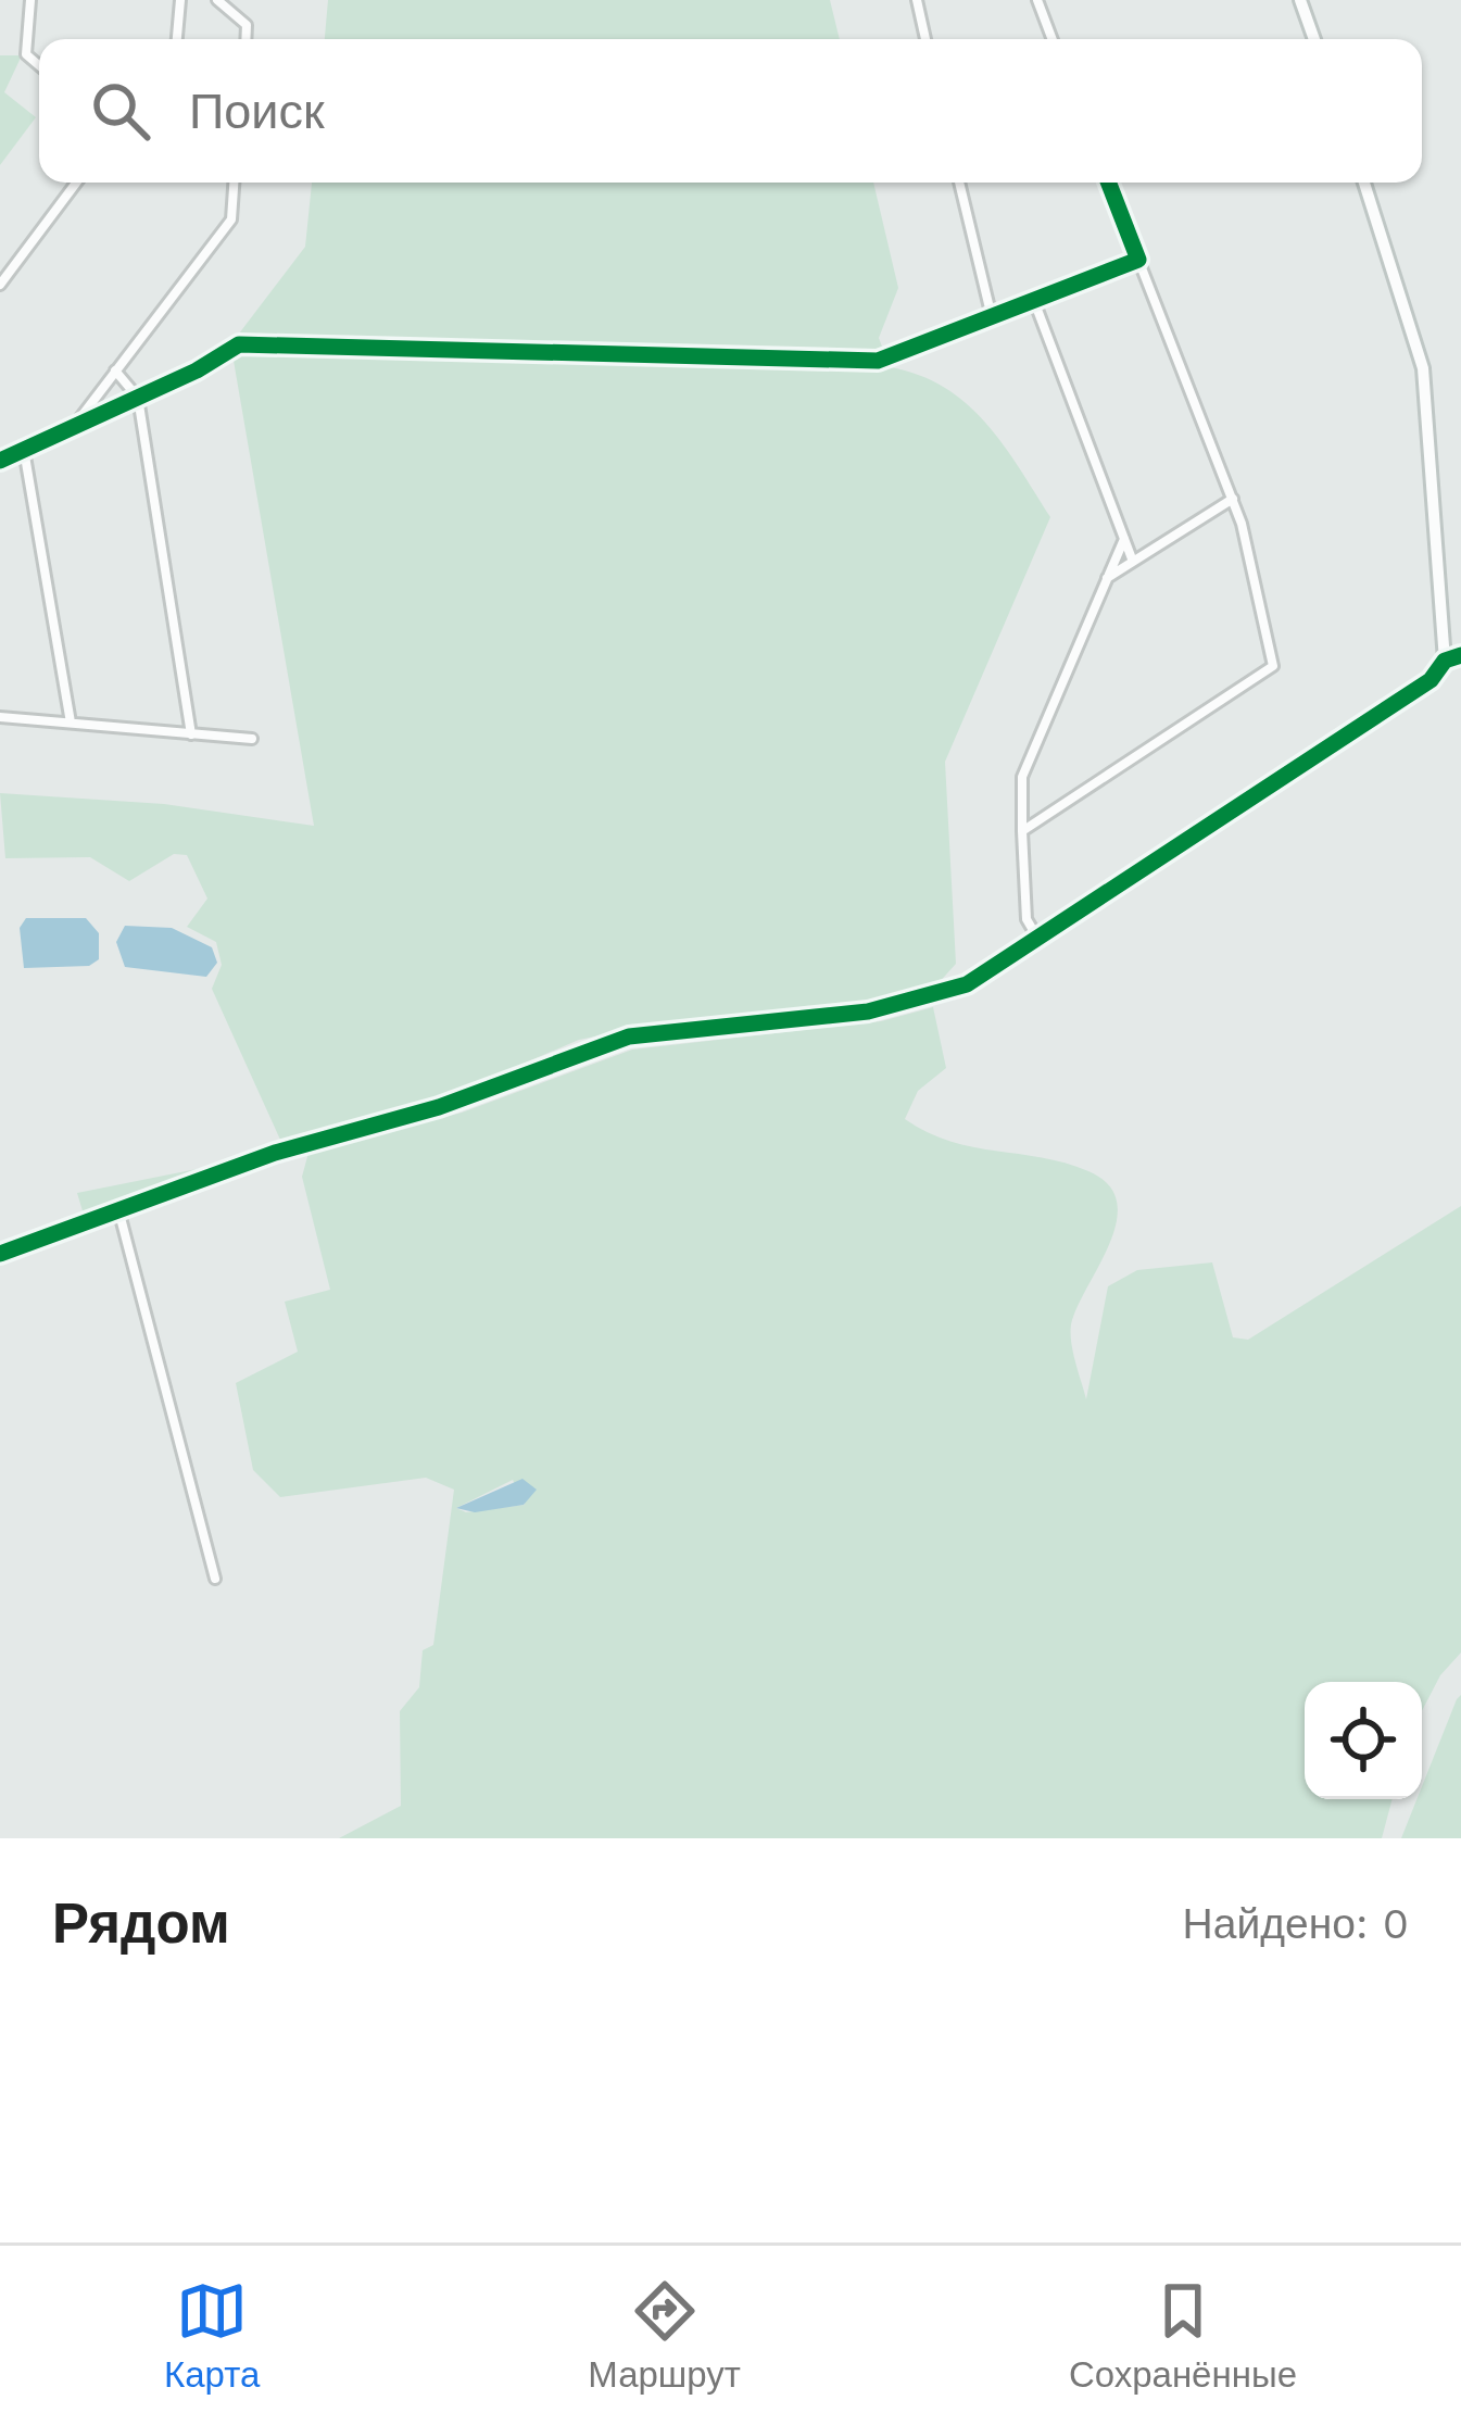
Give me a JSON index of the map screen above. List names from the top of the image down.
{
  "page": {
    "search": "Поиск",
    "heading": ["Рядом", "Найдено: 0"],
    "nav": ["Карта", "Маршрут", "Сохранённые"]
  }
}
